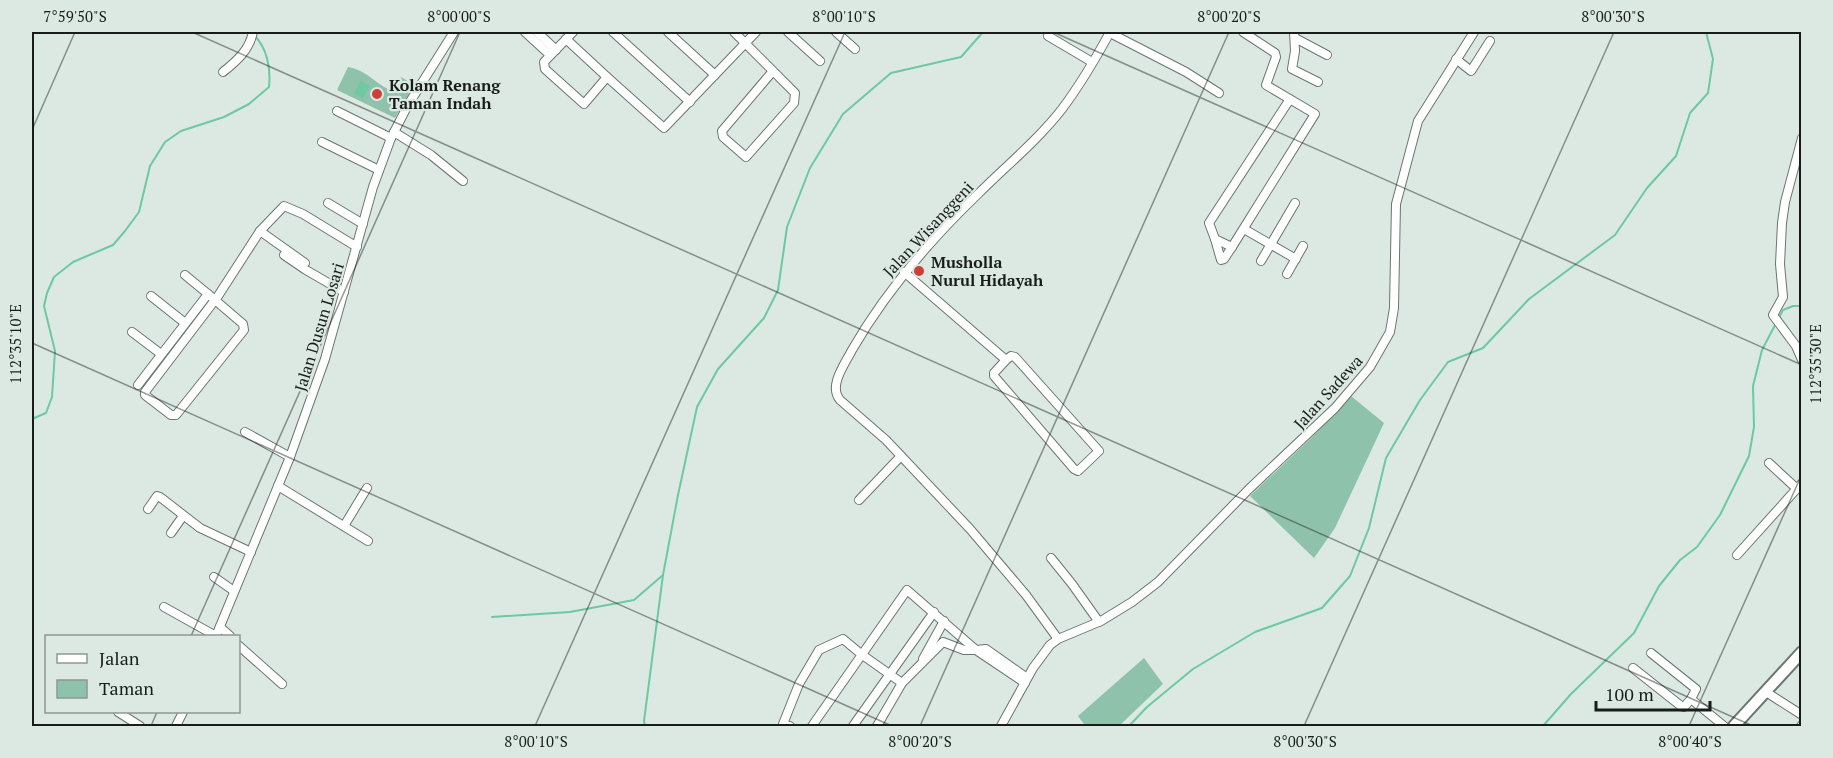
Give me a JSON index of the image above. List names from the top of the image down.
{
  "streets": {
    "street": ["Jalan Wisanggeni", "Jalan Dusun Losari", "Jalan Sadewa"]
  },
  "crossings": [
    ["Jalan Wisanggeni", "Jalan Sadewa"]
  ],
  "places": ["Kolam Renang Taman Indah", "Musholla Nurul Hidayah"],
  "legend": ["Jalan", "Taman"],
  "scale_bar": "100 m",
  "coordinates": [
    "7°59'50\"S",
    "8°00'00\"S",
    "8°00'10\"S",
    "8°00'20\"S",
    "8°00'30\"S",
    "112°35'10\"E",
    "112°35'30\"E",
    "8°00'40\"S"
  ]
}
